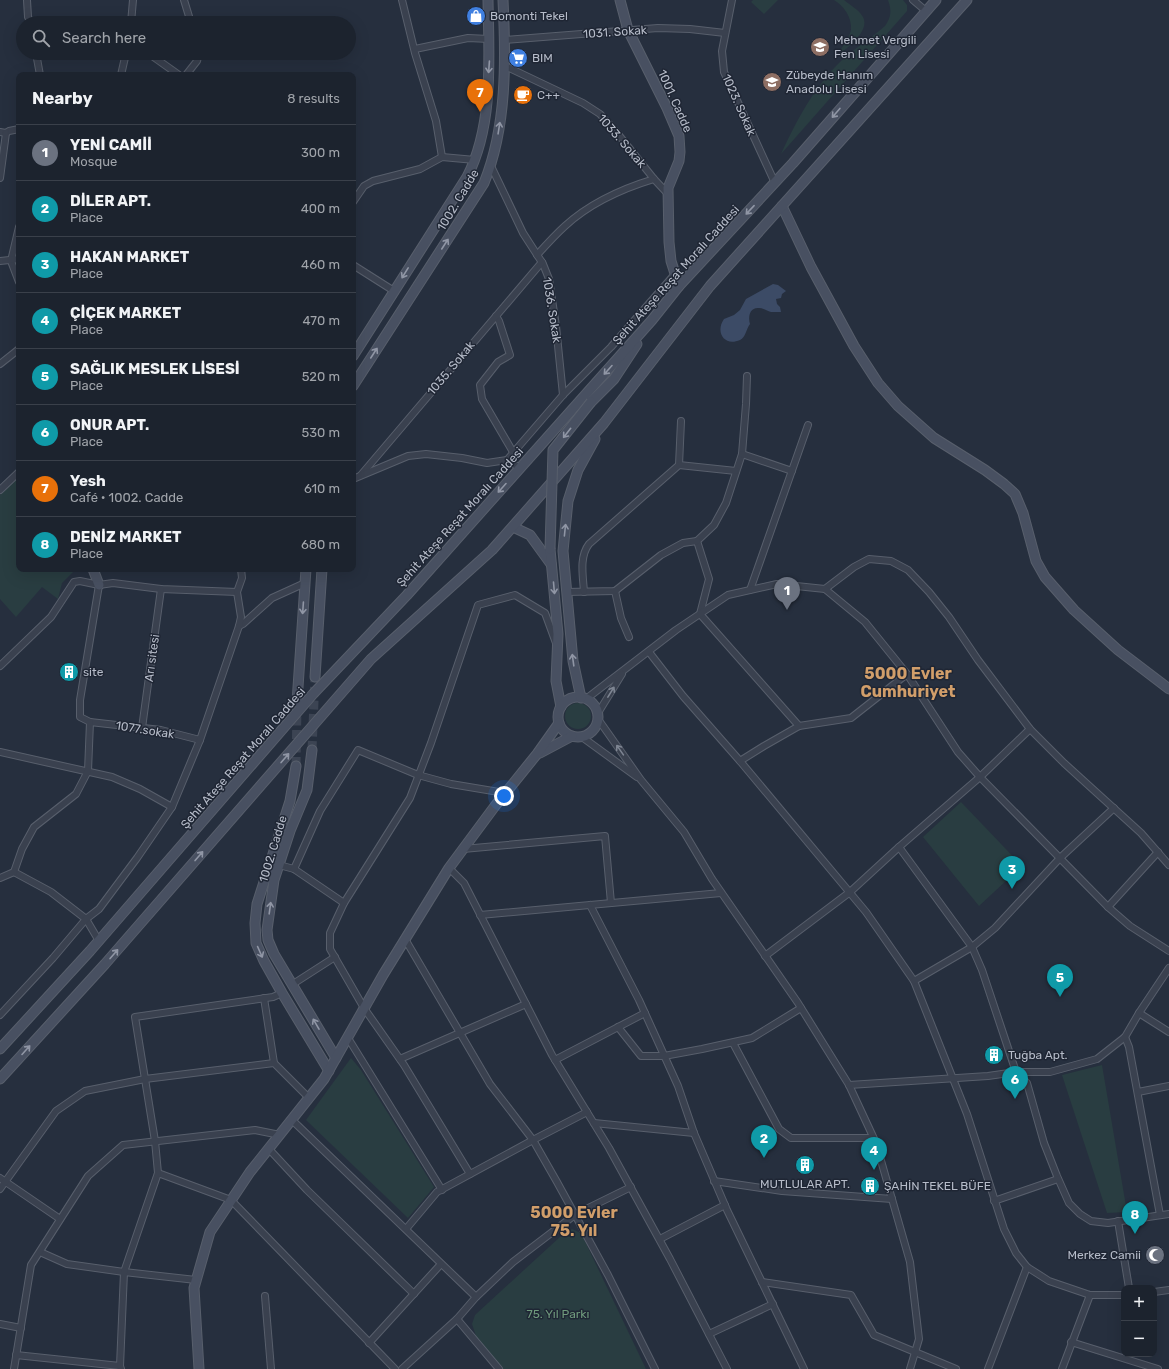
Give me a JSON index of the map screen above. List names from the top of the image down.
{
  "streets": {
    "main road": ["1001. Cadde", "1002. Cadde", "Şehit Ateşe Reşat Moralı Caddesi"],
    "street": [
      "1031. Sokak",
      "1023. Sokak",
      "1033. Sokak",
      "1036. Sokak",
      "1035. Sokak",
      "Arı sitesi",
      "1077.sokak"
    ]
  },
  "crossings": [
    ["1031. Sokak", "1001. Cadde"],
    ["1031. Sokak", "1023. Sokak"],
    ["1031. Sokak", "1002. Cadde"],
    ["1001. Cadde", "1033. Sokak"],
    ["1001. Cadde", "Şehit Ateşe Reşat Moralı Caddesi"],
    ["1023. Sokak", "Şehit Ateşe Reşat Moralı Caddesi"],
    ["1033. Sokak", "1002. Cadde"],
    ["1002. Cadde", "1036. Sokak"],
    ["1036. Sokak", "1035. Sokak"],
    ["Arı sitesi", "1077.sokak"]
  ],
  "districts": ["5000 Evler Cumhuriyet", "5000 Evler 75. Yıl"],
  "parks": ["75. Yıl Parkı"],
  "places": {
    "shop": ["Bomonti Tekel"],
    "school or university": ["Mehmet Vergili Fen Lisesi", "Zübeyde Hanım Anadolu Lisesi"],
    "supermarket": ["BIM"],
    "cafe": ["C++"],
    "building": [
      "site",
      "Tuğba Apt.",
      "MUTLULAR APT.",
      "ŞAHİN TEKEL BÜFE"
    ],
    "mosque": ["Merkez Camii"]
  },
  "page": {
    "search": "Search here",
    "heading": ["Nearby", "8 results"],
    "pins": [
      "7",
      "1",
      "3",
      "5",
      "6",
      "2",
      "4",
      "8"
    ],
    "list": [
      {
        "mark": "1",
        "name": "YENİ CAMİİ",
        "note": "Mosque",
        "value": "300 m"
      },
      {
        "mark": "2",
        "name": "DİLER APT.",
        "note": "Place",
        "value": "400 m"
      },
      {
        "mark": "3",
        "name": "HAKAN MARKET",
        "note": "Place",
        "value": "460 m"
      },
      {
        "mark": "4",
        "name": "ÇİÇEK MARKET",
        "note": "Place",
        "value": "470 m"
      },
      {
        "mark": "5",
        "name": "SAĞLIK MESLEK LİSESİ",
        "note": "Place",
        "value": "520 m"
      },
      {
        "mark": "6",
        "name": "ONUR APT.",
        "note": "Place",
        "value": "530 m"
      },
      {
        "mark": "7",
        "name": "Yesh",
        "note": "Café · 1002. Cadde",
        "value": "610 m"
      },
      {
        "mark": "8",
        "name": "DENİZ MARKET",
        "note": "Place",
        "value": "680 m"
      }
    ],
    "map_buttons": ["+", "−"]
  }
}
